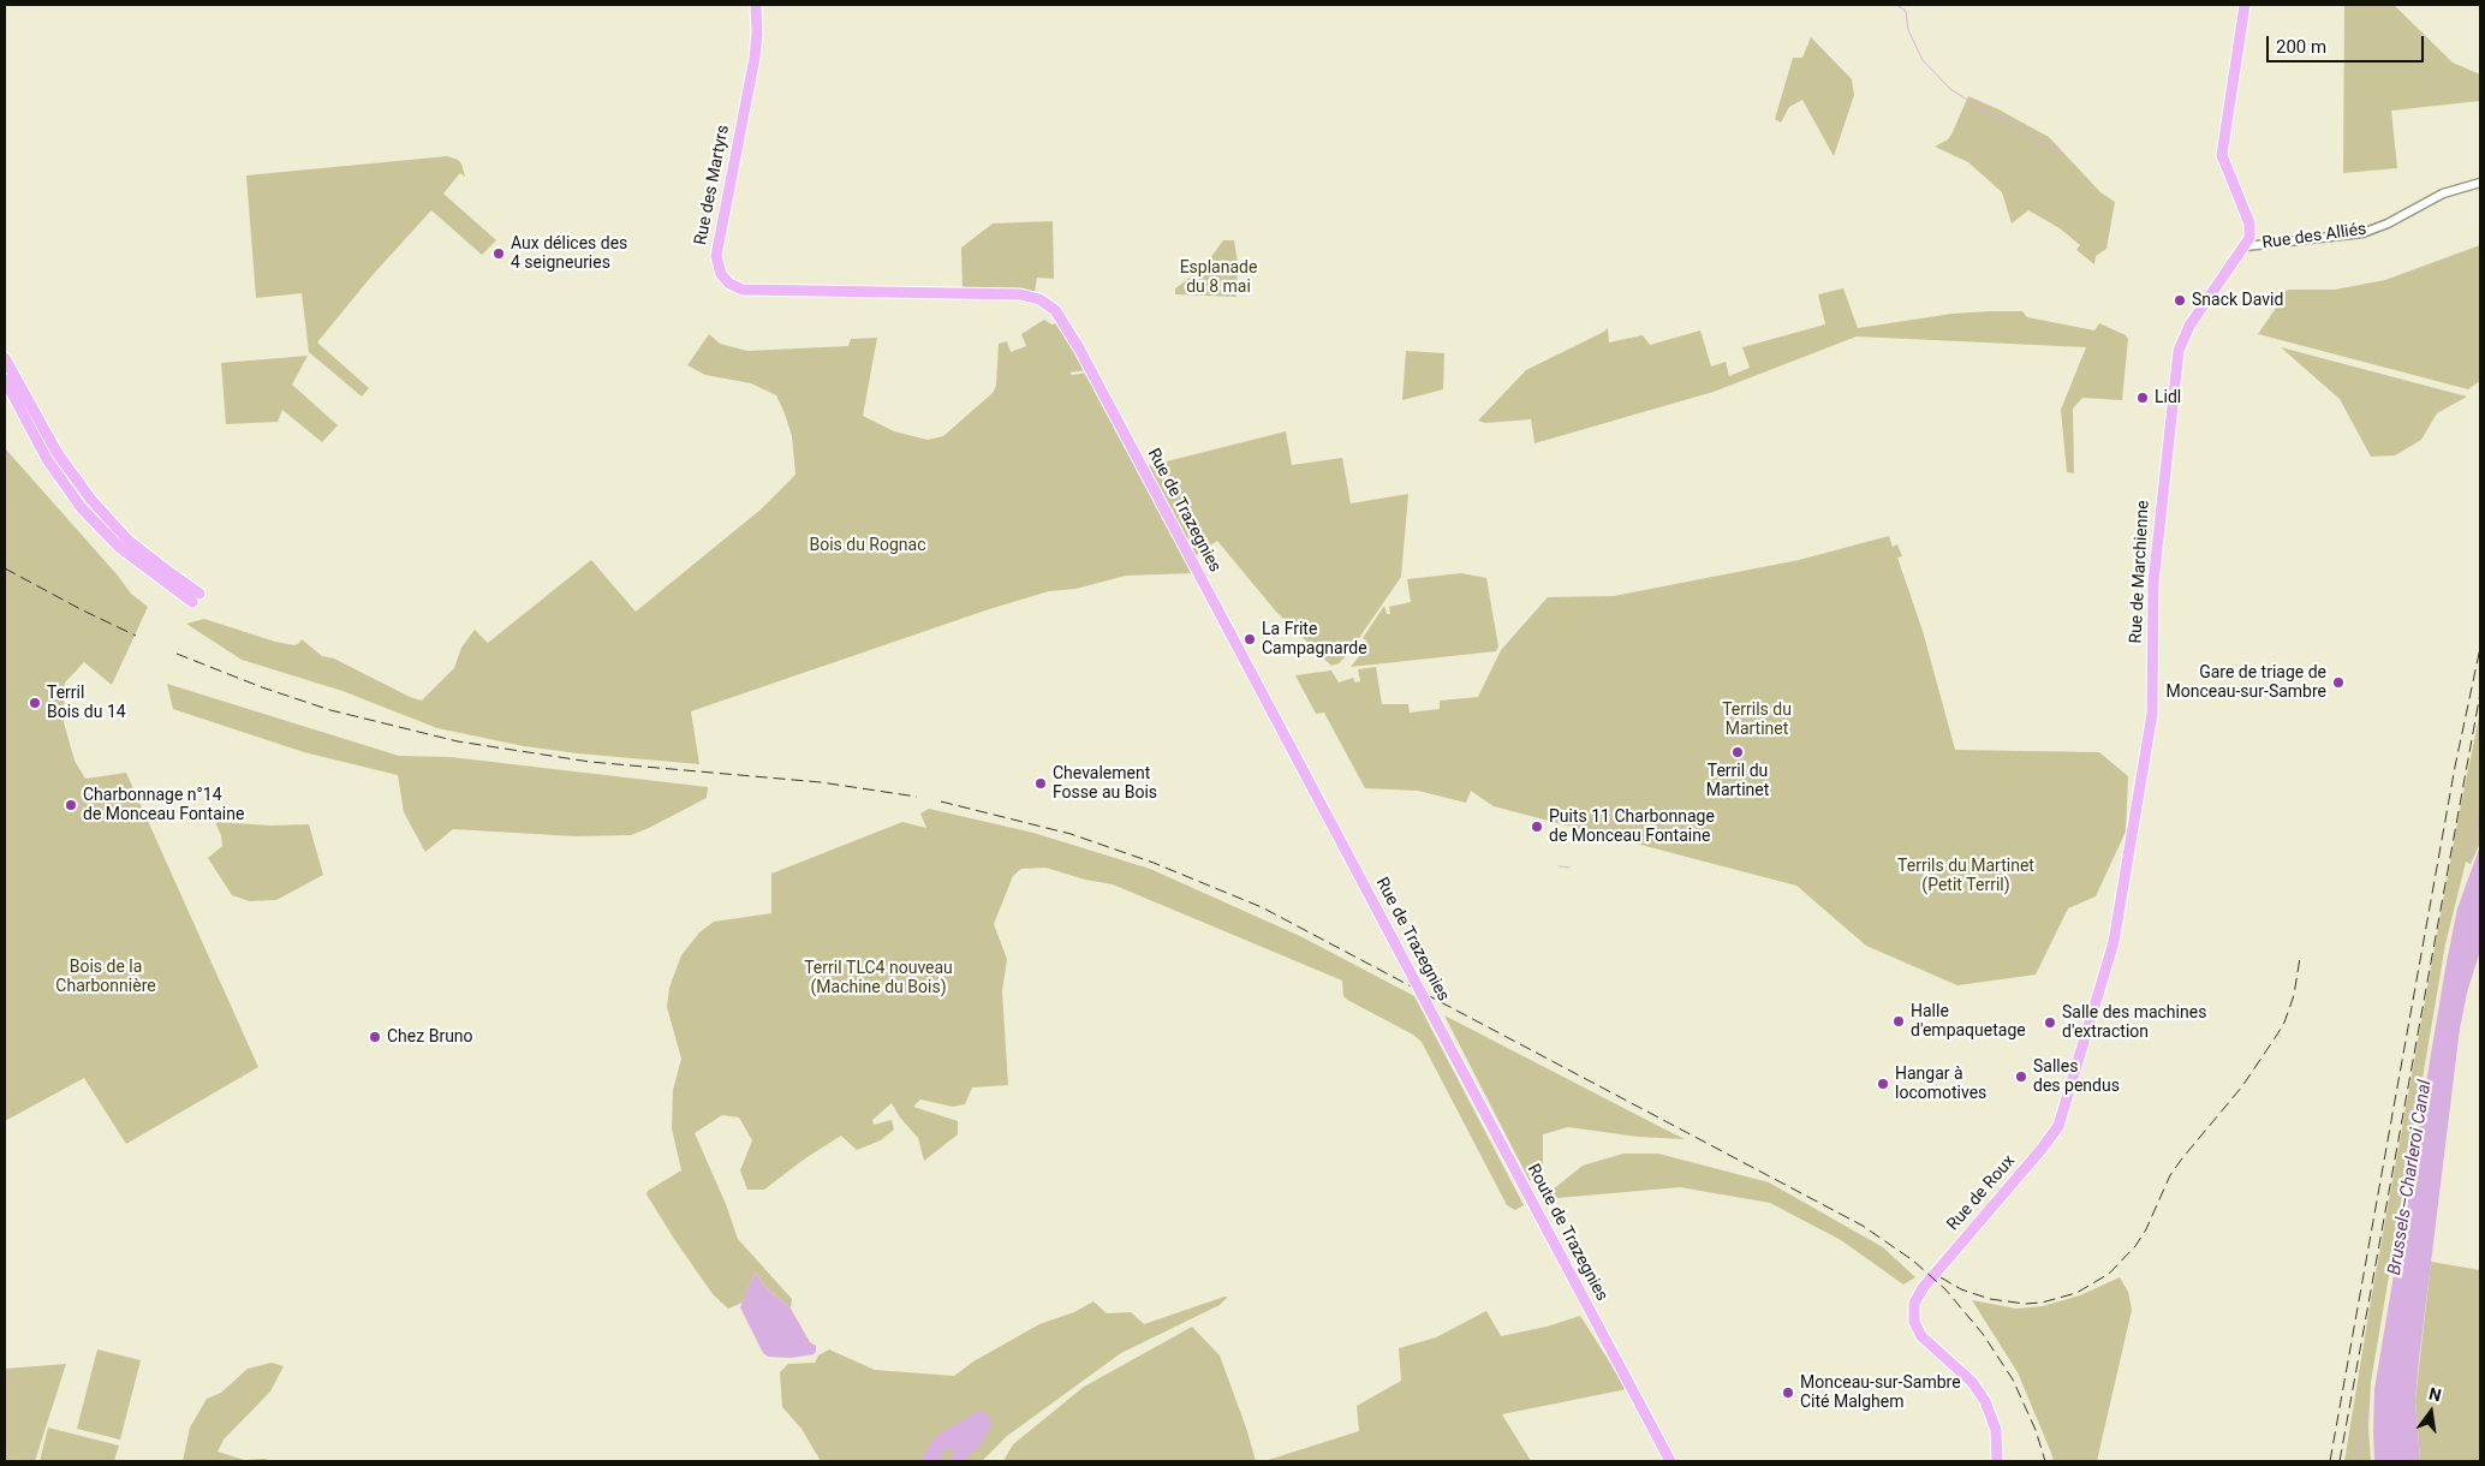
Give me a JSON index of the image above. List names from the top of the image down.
{
  "streets": {
    "main road": [
      "Rue des Martyrs",
      "Rue de Trazegnies",
      "Rue de Marchienne",
      "Rue de Roux",
      "Route de Trazegnies"
    ],
    "street": ["Rue des Alliés"]
  },
  "crossings": [
    ["Rue des Martyrs", "Rue de Trazegnies"],
    ["Rue des Alliés", "Rue de Marchienne"],
    ["Rue de Trazegnies", "Route de Trazegnies"],
    ["Rue de Marchienne", "Rue de Roux"]
  ],
  "water": ["Brussels–Charleroi Canal"],
  "parks": [
    "Esplanade du 8 mai",
    "Bois du Rognac",
    "Terrils du Martinet",
    "Terrils du Martinet (Petit Terril)",
    "Bois de la Charbonnière",
    "Terril TLC4 nouveau (Machine du Bois)"
  ],
  "places": [
    "Aux délices des 4 seigneuries",
    "Snack David",
    "Lidl",
    "La Frite Campagnarde",
    "Gare de triage de Monceau-sur-Sambre",
    "Terril Bois du 14",
    "Terril du Martinet",
    "Chevalement Fosse au Bois",
    "Charbonnage n°14 de Monceau Fontaine",
    "Puits 11 Charbonnage de Monceau Fontaine",
    "Halle d'empaquetage",
    "Salle des machines d'extraction",
    "Chez Bruno",
    "Salles des pendus",
    "Hangar à locomotives",
    "Monceau-sur-Sambre Cité Malghem"
  ],
  "scale_bar": "200 m",
  "north": "top"
}
